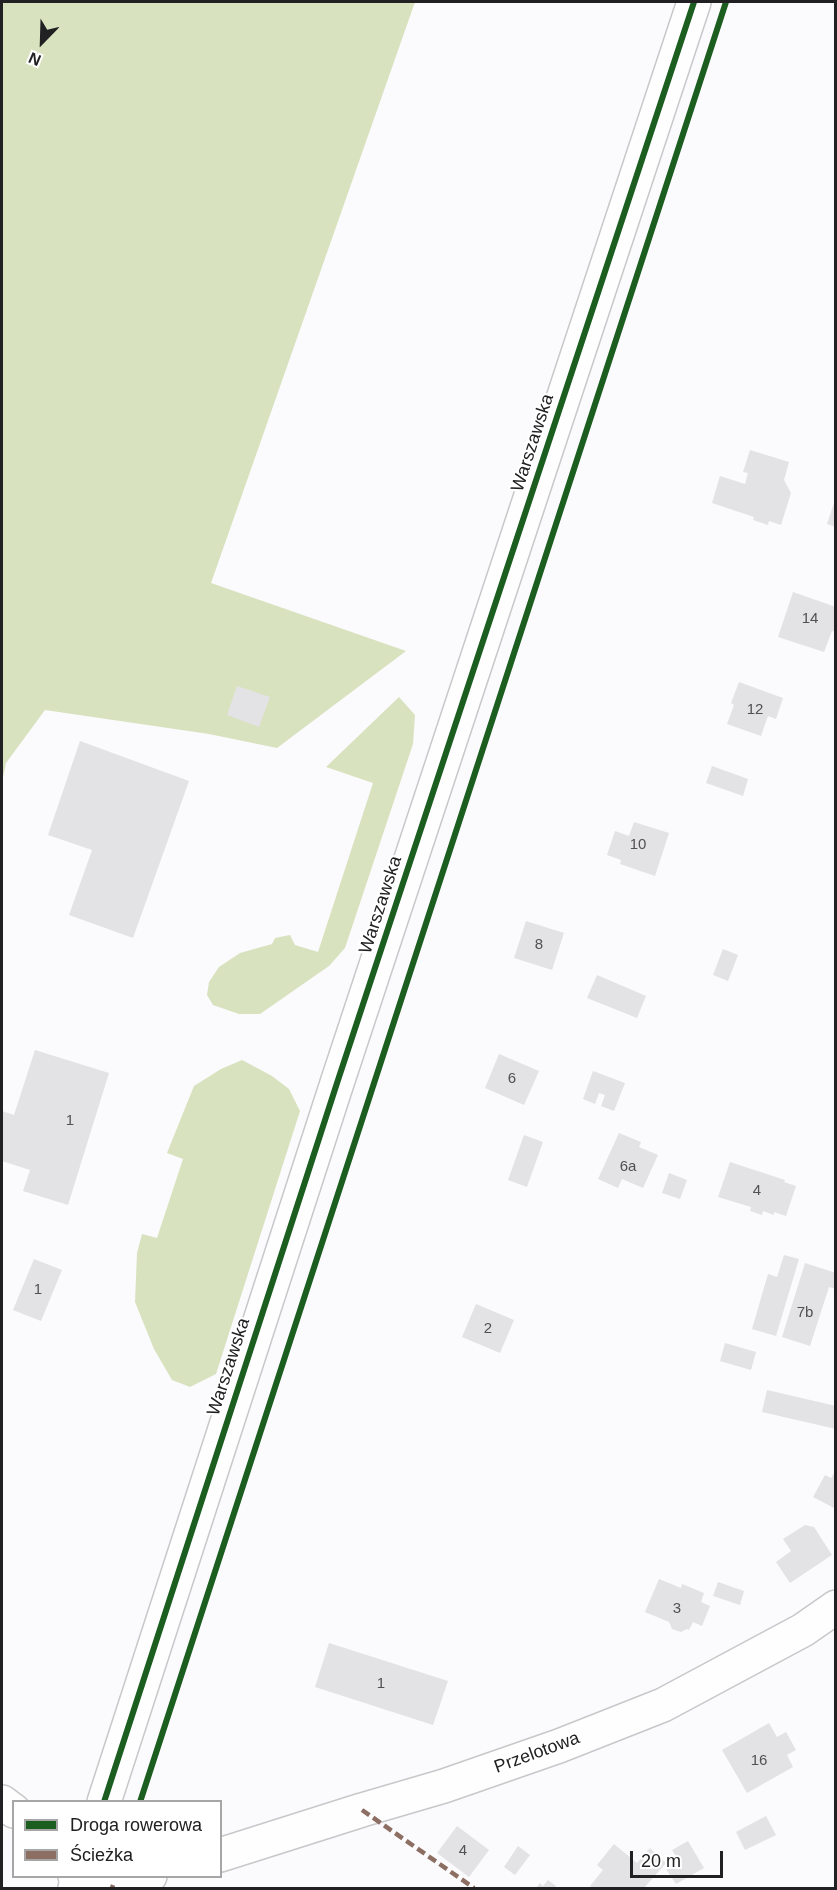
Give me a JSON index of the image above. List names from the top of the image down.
{
  "streets": {
    "street": ["Warszawska", "Przelotowa"]
  },
  "house_numbers": [
    "14",
    "12",
    "10",
    "8",
    "6",
    "1",
    "6a",
    "4",
    "1",
    "7b",
    "2",
    "3",
    "1",
    "16",
    "4"
  ],
  "legend": ["Droga rowerowa", "Ścieżka"],
  "scale_bar": "20 m",
  "north": "bottom left"
}
